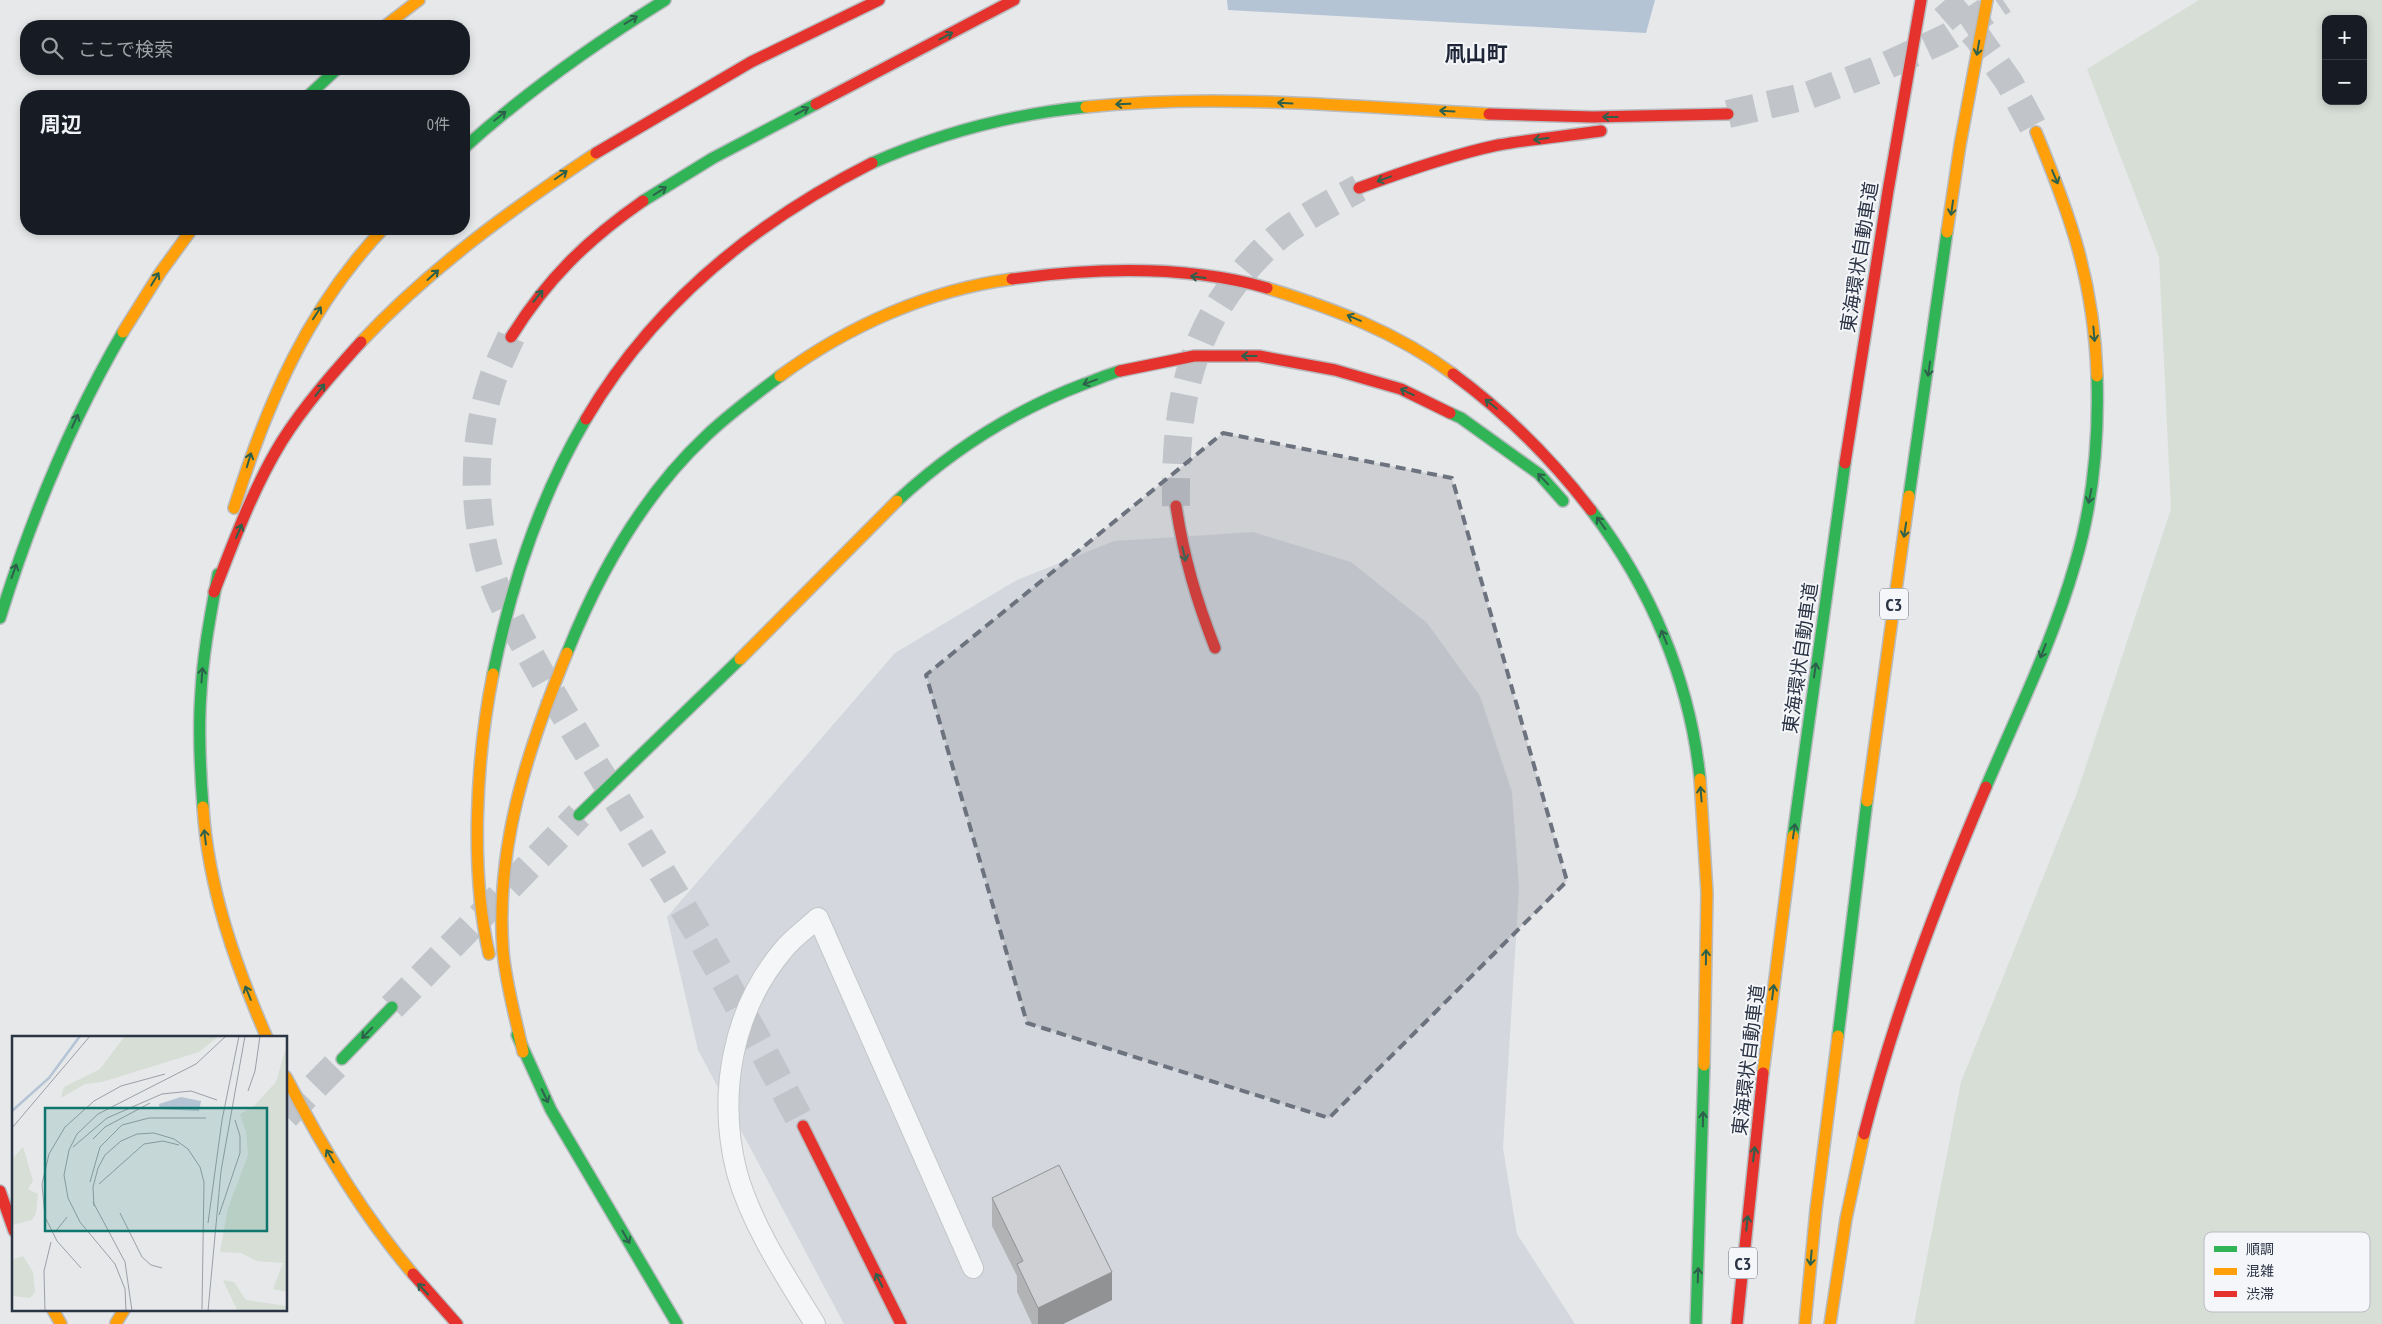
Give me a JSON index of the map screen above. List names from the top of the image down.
{
  "streets": {
    "highway": ["東海環状自動車道", "C3"]
  },
  "districts": ["凧山町"],
  "legend": ["順調", "混雑", "渋滞"],
  "page": {
    "map_buttons": ["+", "−"],
    "search": "ここで検索",
    "heading": ["周辺", "0件"]
  }
}
